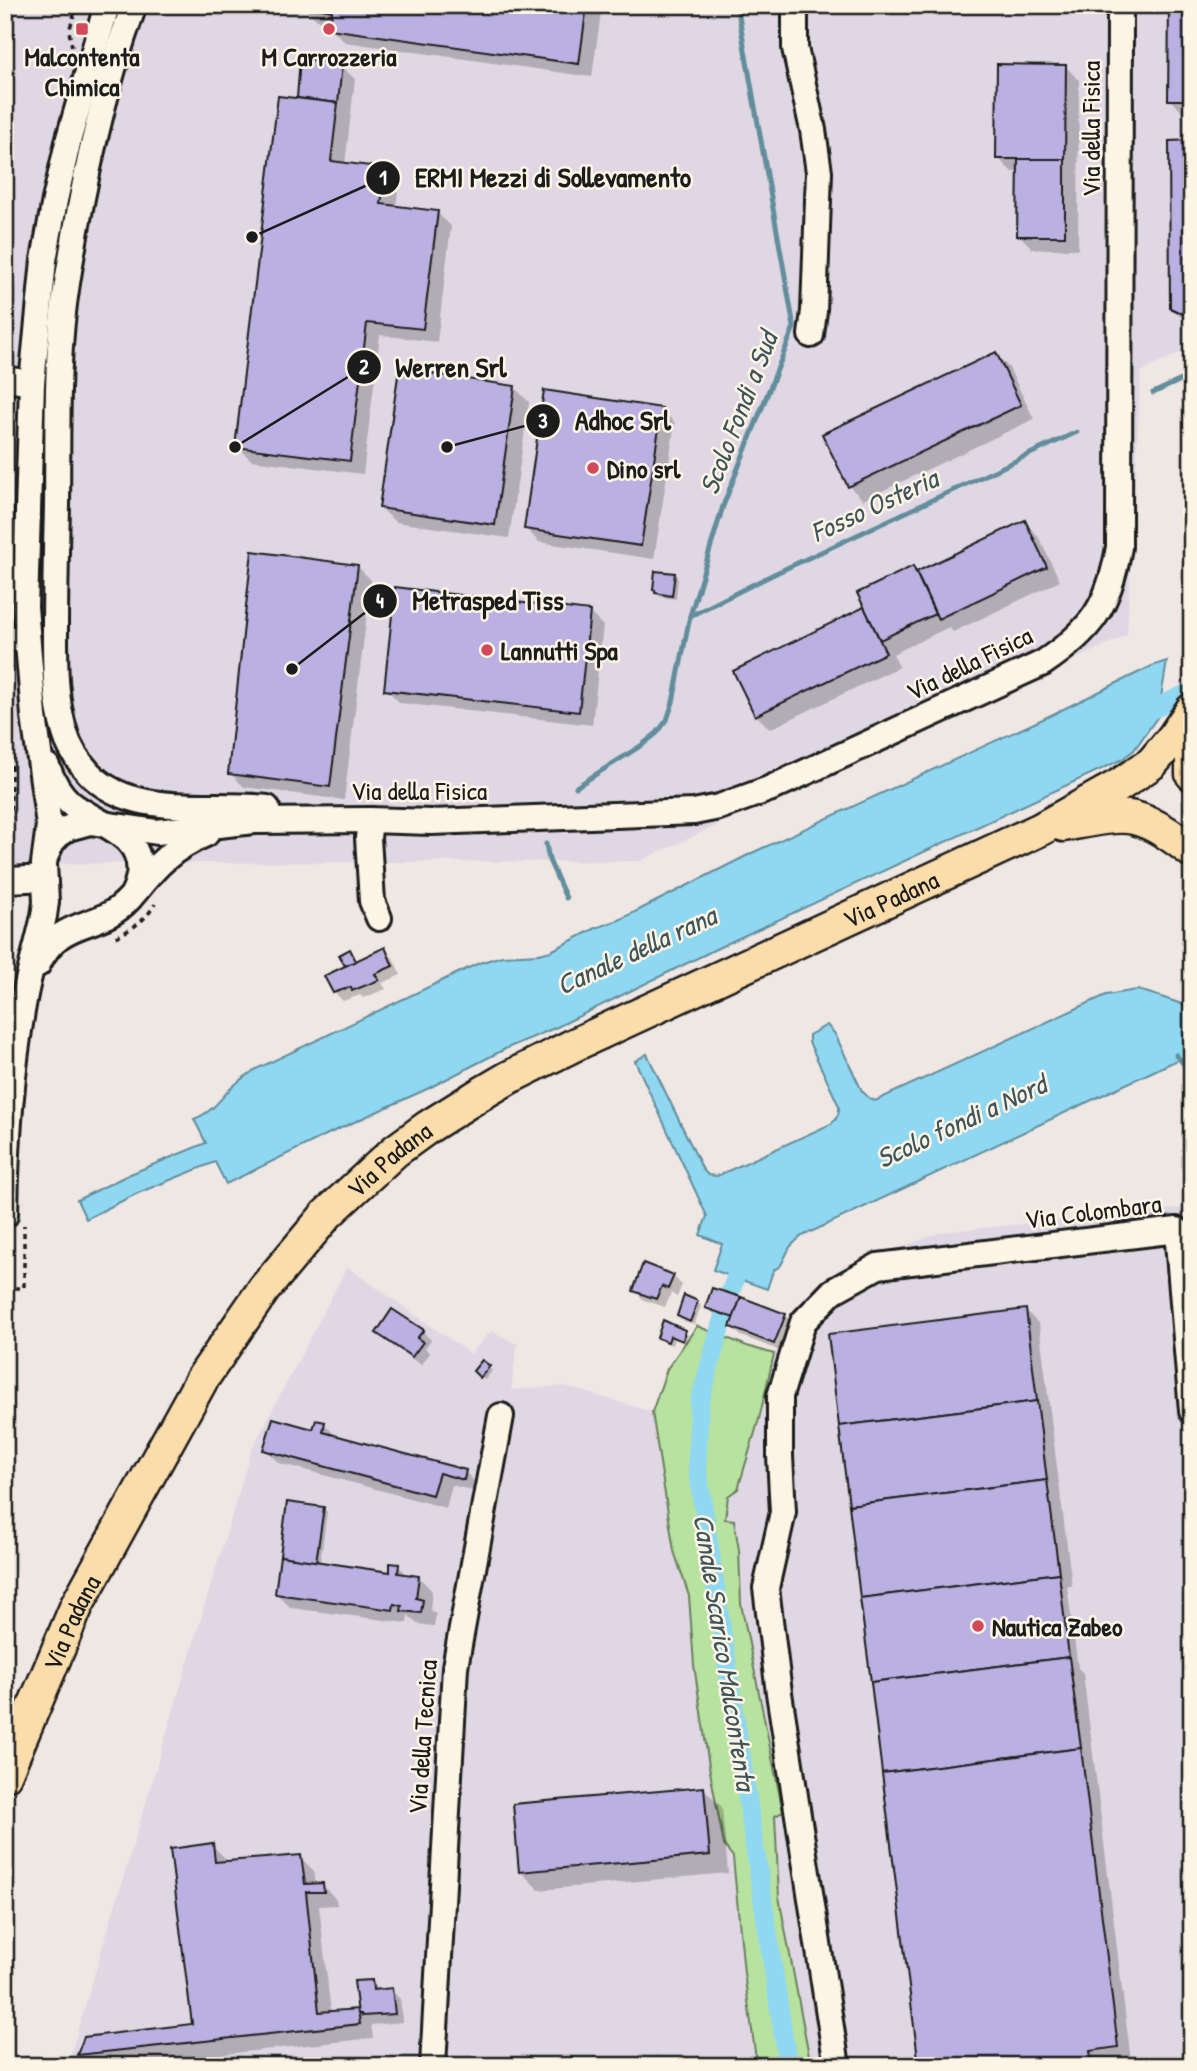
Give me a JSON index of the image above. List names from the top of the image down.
{
  "streets": {
    "main road": ["Via Padana"],
    "street": ["Via della Fisica", "Via Colombara", "Via della Tecnica"]
  },
  "water": [
    "Scolo Fondi a Sud",
    "Fosso Osteria",
    "Canale della rana",
    "Scolo fondi a Nord",
    "Canale Scarico Malcontenta"
  ],
  "places": {
    "transit": ["Malcontenta Chimica"],
    "other": [
      "M Carrozzeria",
      "ERMI Mezzi di Sollevamento",
      "Werren Srl",
      "Adhoc Srl",
      "Dino srl",
      "Lannutti Spa",
      "Metrasped Tiss",
      "Nautica Zabeo"
    ]
  }
}
